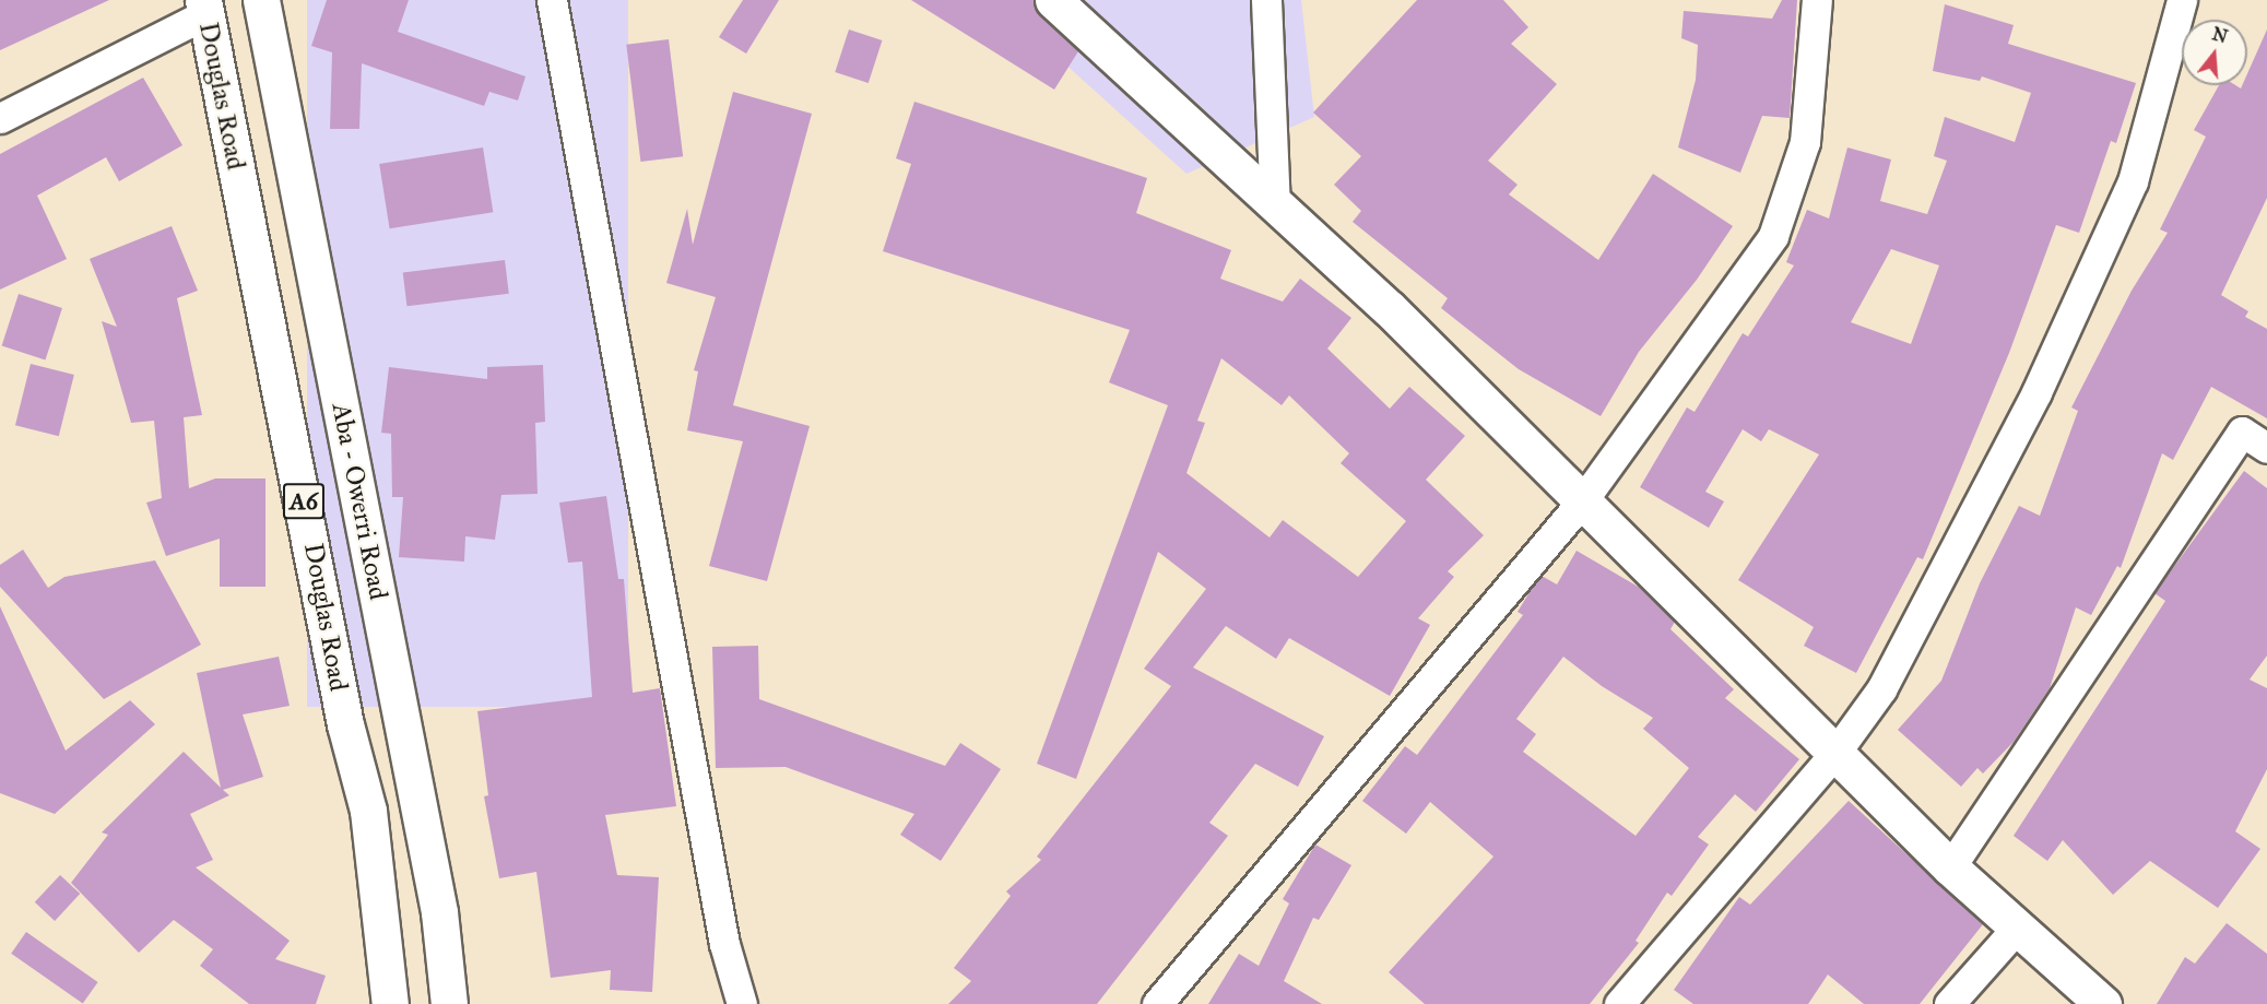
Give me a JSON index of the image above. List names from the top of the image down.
{
  "streets": {
    "main road": ["Douglas Road", "A6", "Aba - Owerri Road"]
  },
  "north": "top"
}
